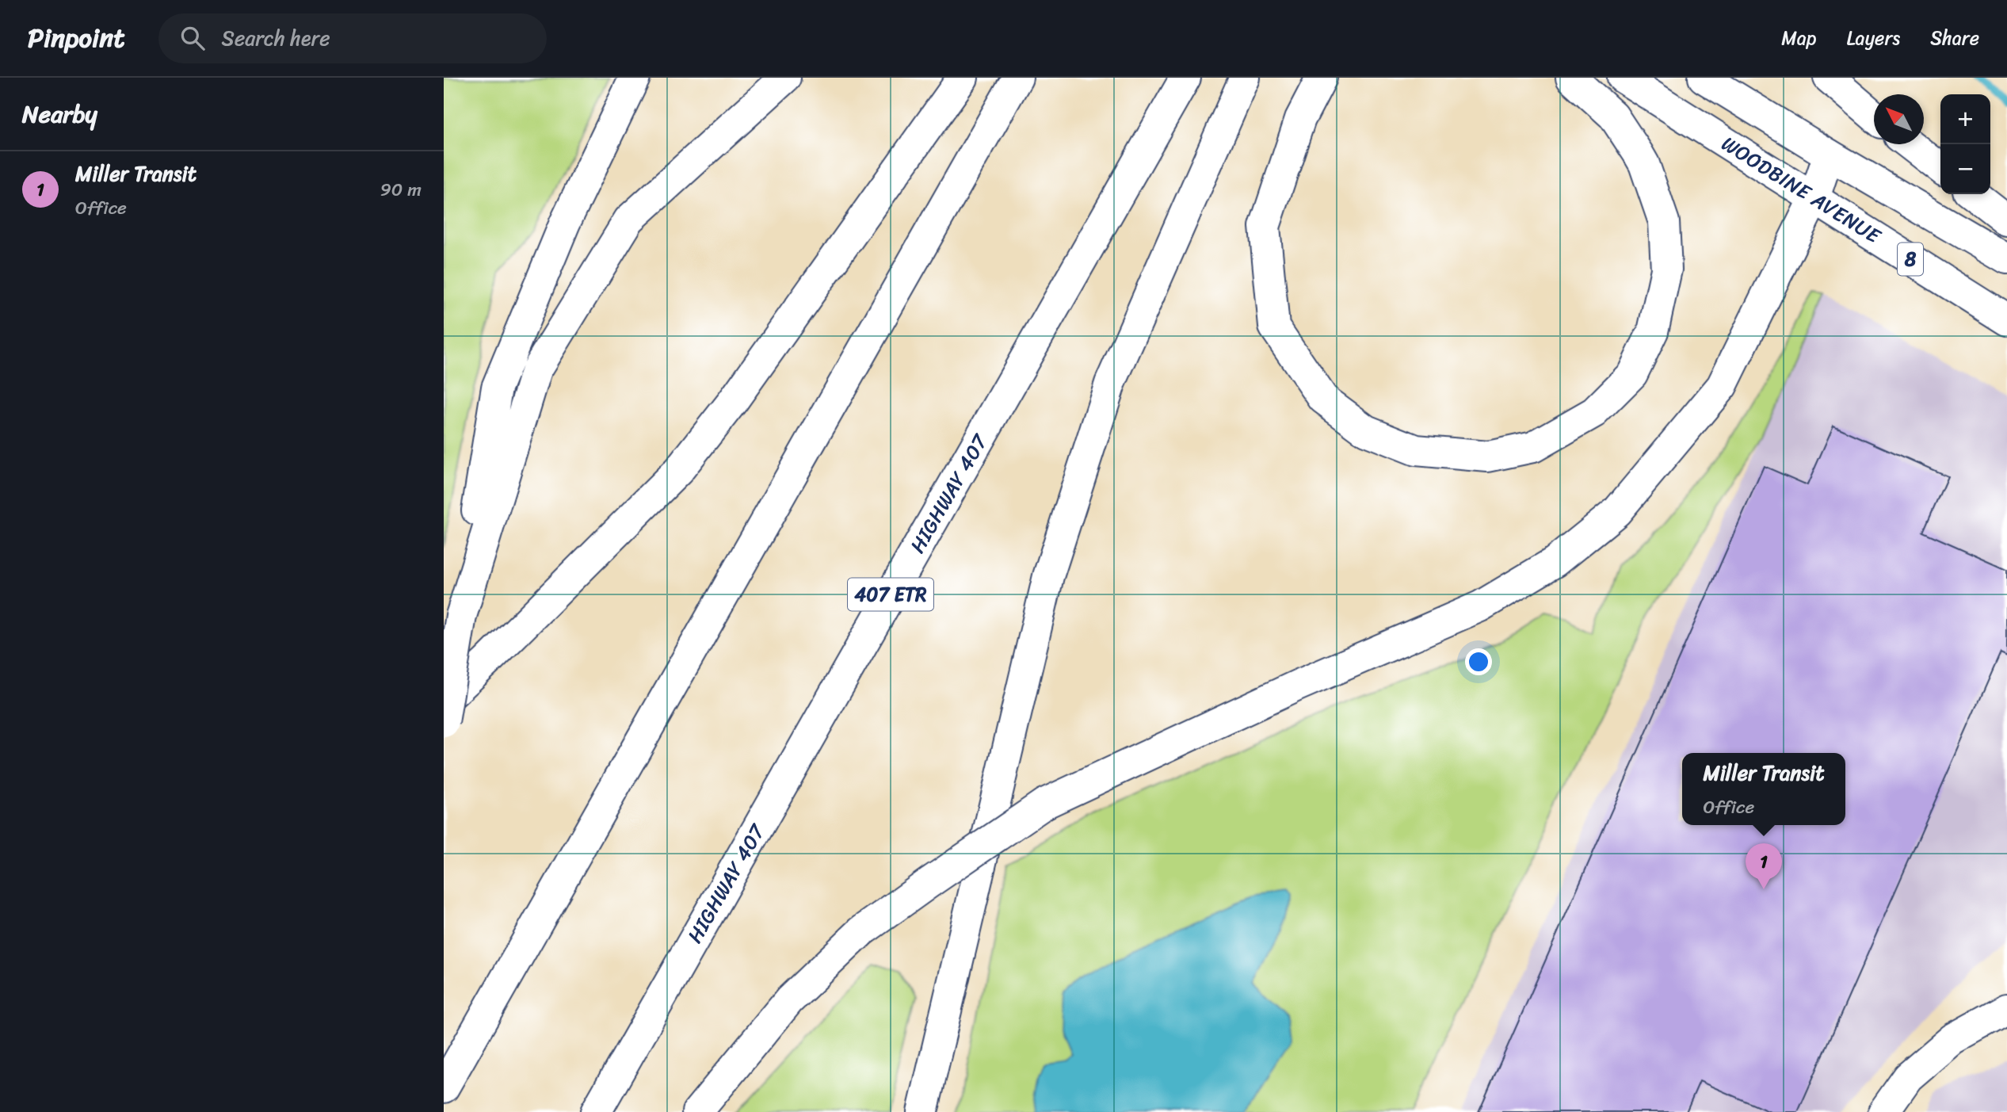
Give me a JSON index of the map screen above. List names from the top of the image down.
{
  "streets": {
    "main road": [
      "WOODBINE AVENUE",
      "8",
      "HIGHWAY 407",
      "407 ETR"
    ]
  },
  "north": "top left",
  "page": {
    "header": "Pinpoint",
    "search": "Search here",
    "nav": ["Map", "Layers", "Share"],
    "heading": "Nearby",
    "map_buttons": ["+", "−"],
    "list": [
      {
        "mark": "1",
        "name": "Miller Transit",
        "note": "Office",
        "value": "90 m"
      }
    ],
    "popup": ["Miller Transit", "Office"],
    "pins": "1"
  }
}
